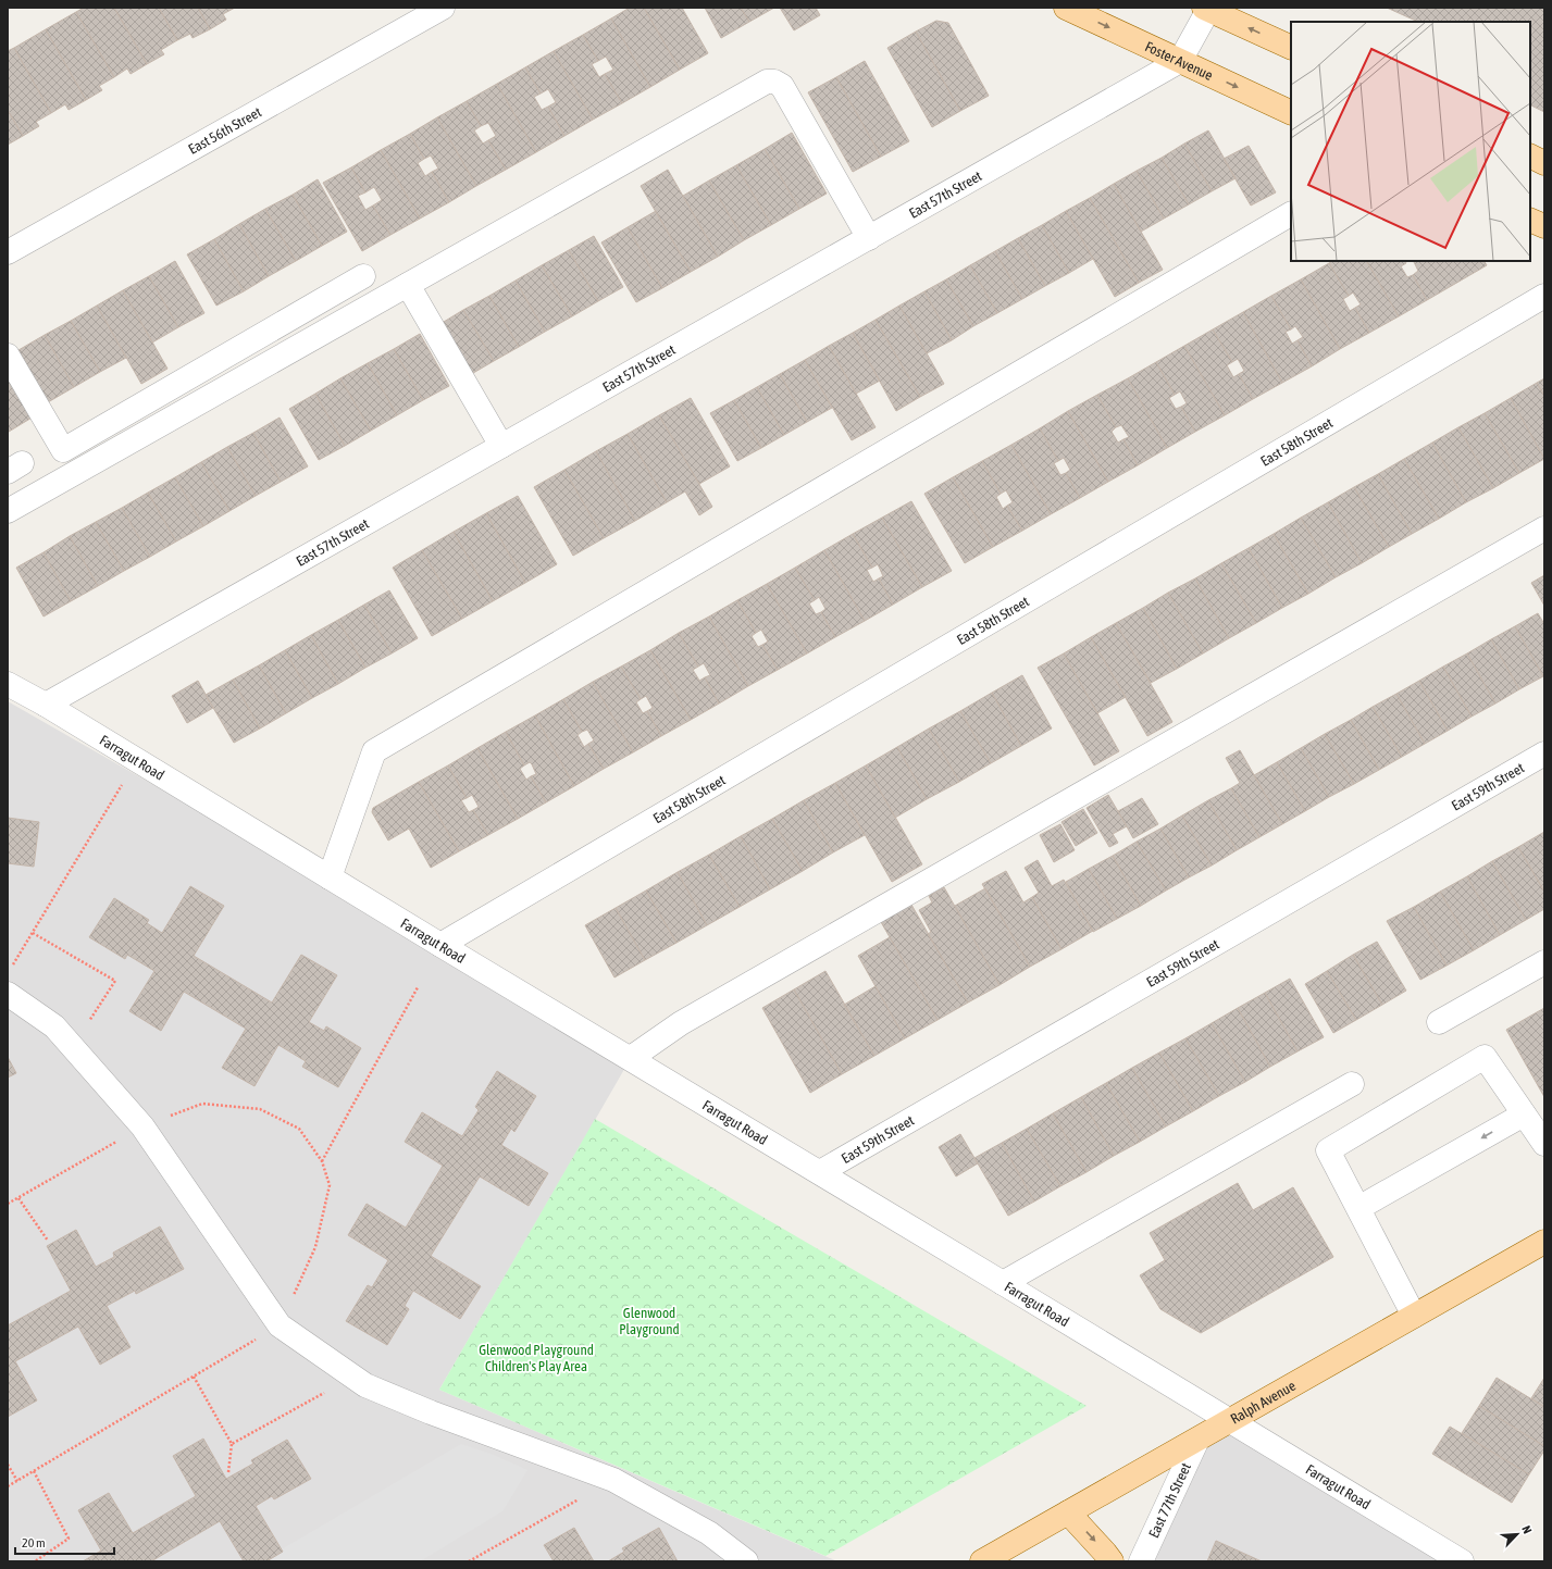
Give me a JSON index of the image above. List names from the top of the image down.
{
  "streets": {
    "main road": ["Foster Avenue", "Ralph Avenue"],
    "street": [
      "East 56th Street",
      "East 57th Street",
      "East 58th Street",
      "Farragut Road",
      "East 59th Street",
      "East 77th Street"
    ]
  },
  "crossings": [
    ["Foster Avenue", "East 57th Street"],
    ["East 57th Street", "Farragut Road"],
    ["East 58th Street", "Farragut Road"],
    ["Farragut Road", "East 59th Street"],
    ["Farragut Road", "Ralph Avenue"],
    ["Ralph Avenue", "East 77th Street"]
  ],
  "parks": ["Glenwood Playground", "Glenwood Playground Children's Play Area"],
  "scale_bar": "20 m",
  "north": "top right"
}
